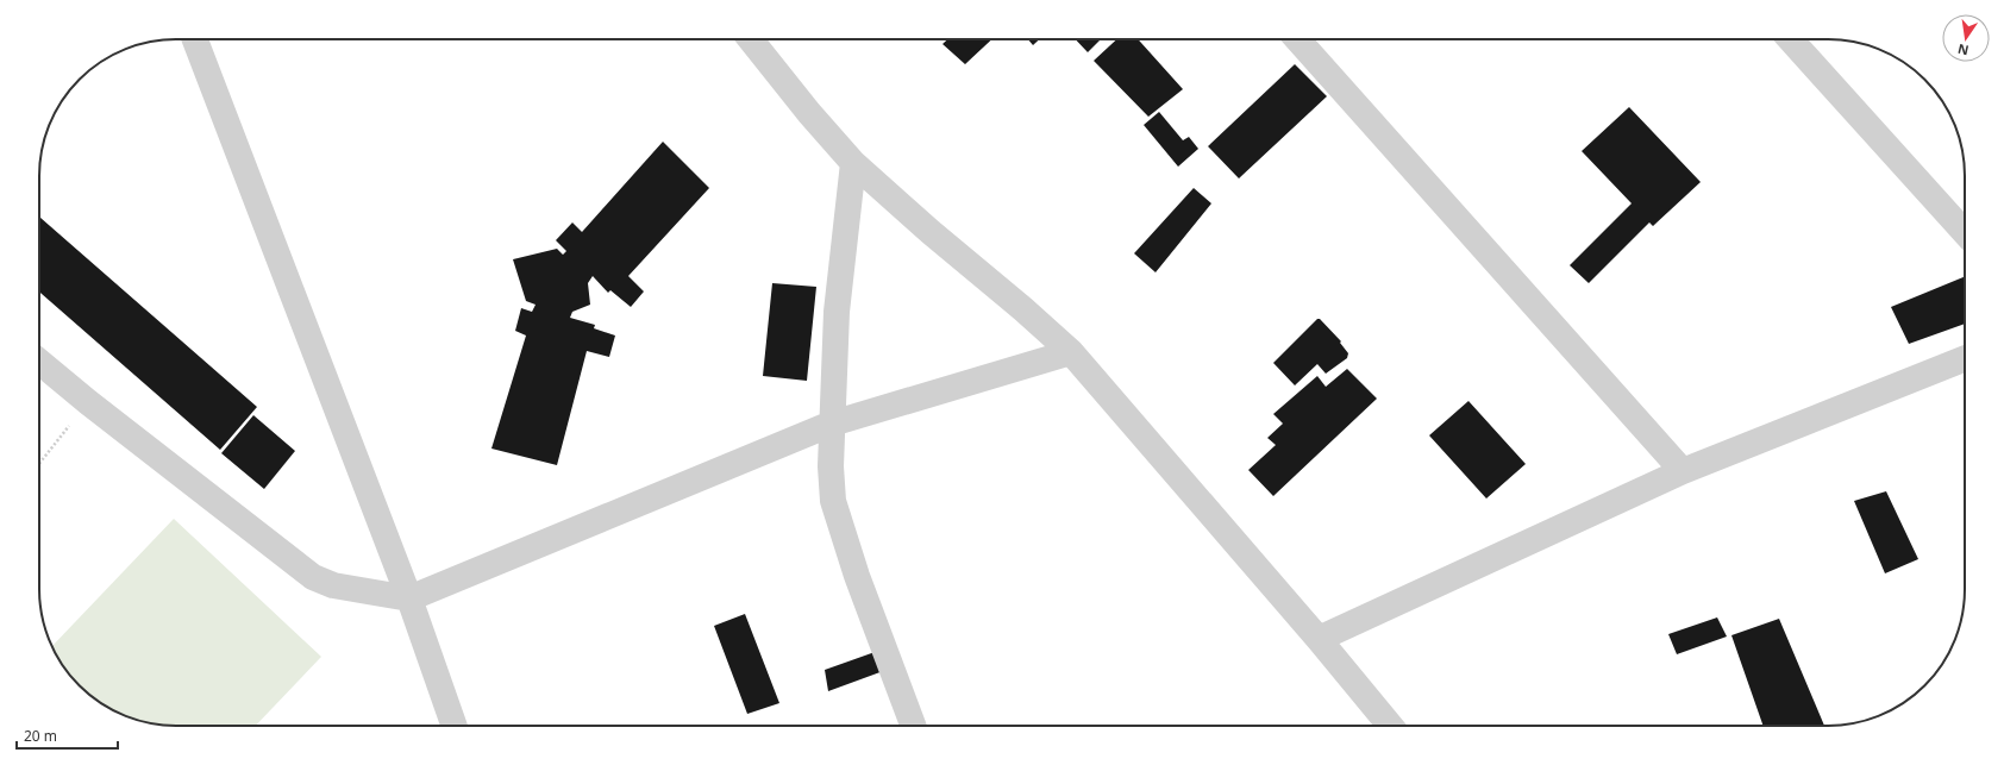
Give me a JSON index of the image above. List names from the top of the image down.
{
  "scale_bar": "20 m",
  "north": "bottom"
}
